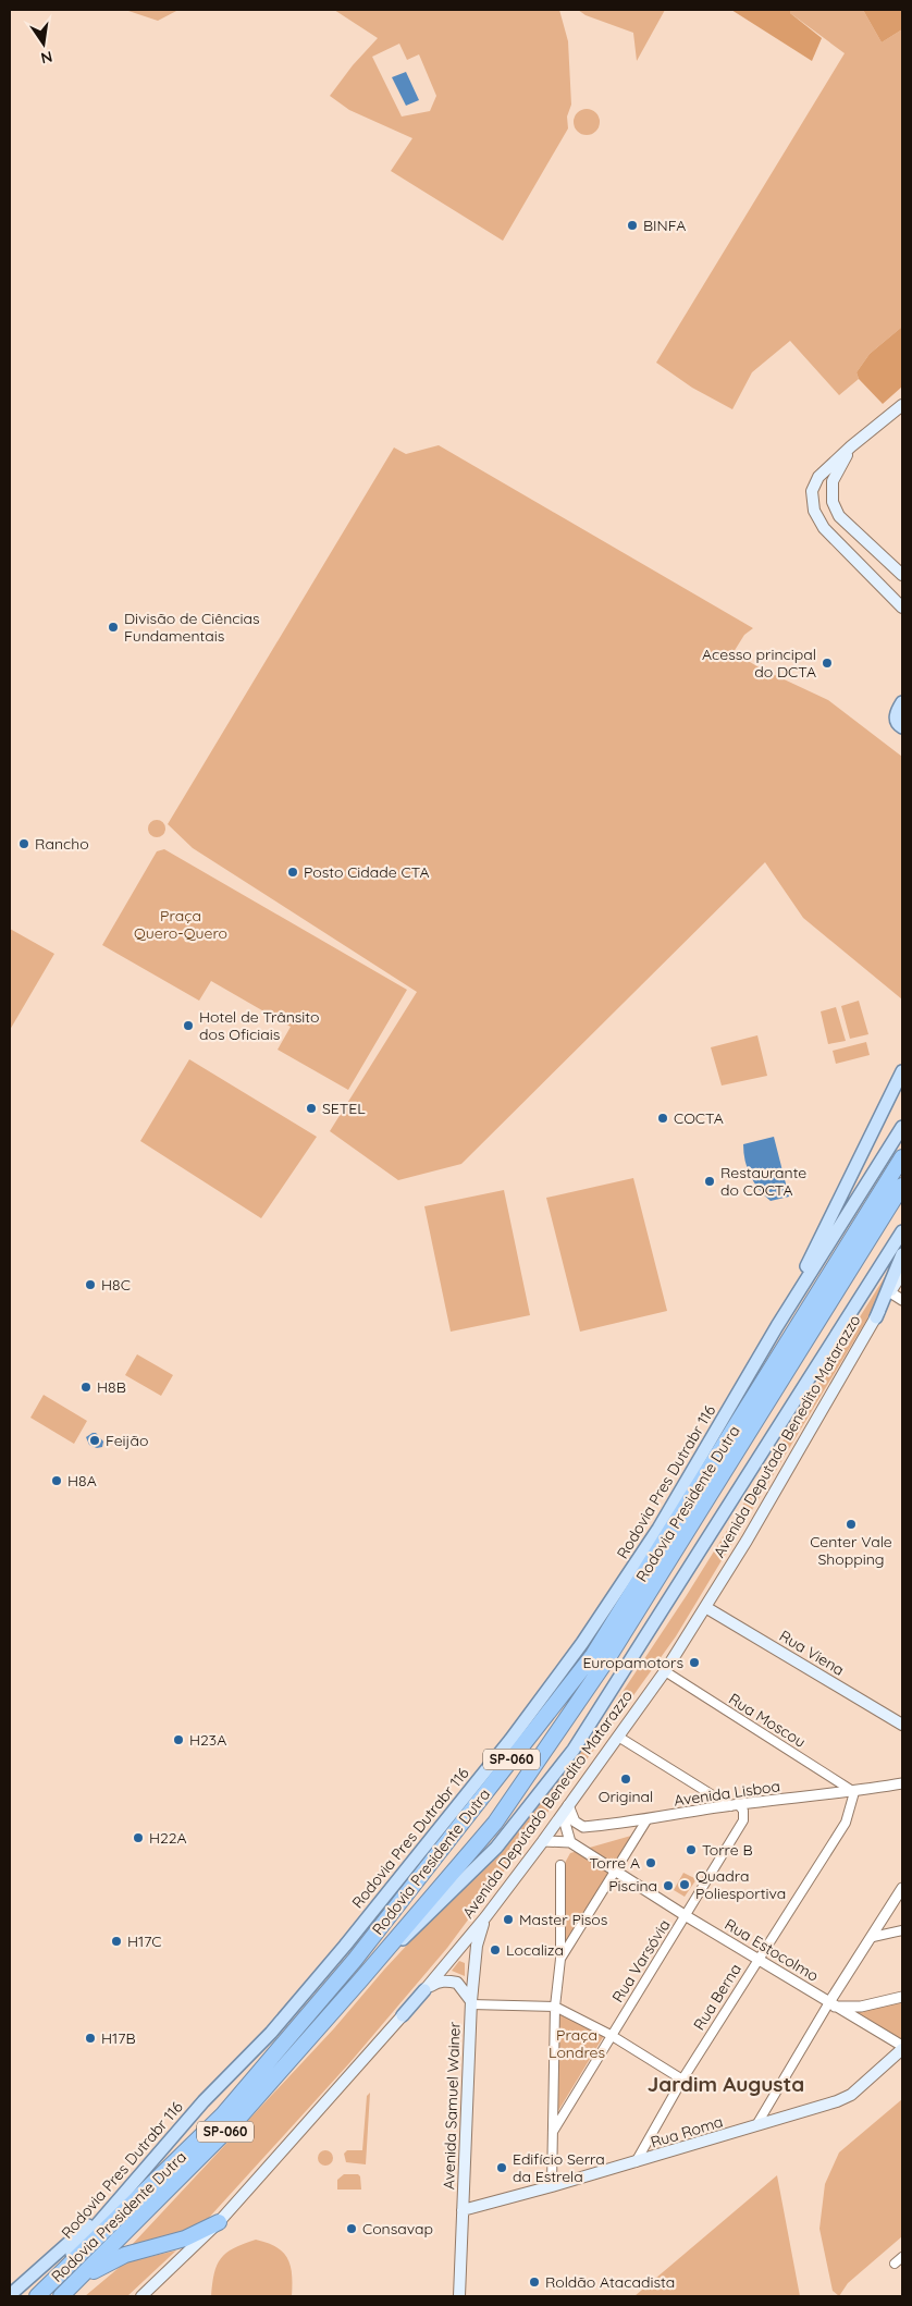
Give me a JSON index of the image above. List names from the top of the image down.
{
  "streets": {
    "highway": ["Rodovia Presidente Dutra", "SP-060"],
    "main road": [
      "Avenida Deputado Benedito Matarazzo",
      "Rodovia Pres Dutrabr 116",
      "Rua Viena",
      "Avenida Samuel Wainer",
      "Rua Roma"
    ],
    "street": [
      "Rua Moscou",
      "Avenida Lisboa",
      "Rua Estocolmo",
      "Rua Varsóvia",
      "Rua Berna"
    ]
  },
  "crossings": [
    ["Avenida Deputado Benedito Matarazzo", "Rua Viena"],
    ["Avenida Deputado Benedito Matarazzo", "Rua Moscou"],
    ["Avenida Deputado Benedito Matarazzo", "Avenida Lisboa"],
    ["Avenida Deputado Benedito Matarazzo", "Avenida Samuel Wainer"],
    ["Rua Moscou", "Avenida Lisboa"],
    ["Rua Moscou", "Rua Berna"],
    ["Avenida Lisboa", "Rua Varsóvia"],
    ["Avenida Lisboa", "Rua Berna"],
    ["Rua Estocolmo", "Rua Varsóvia"],
    ["Rua Estocolmo", "Rua Berna"],
    ["Rua Estocolmo", "Rua Roma"],
    ["Rua Berna", "Rua Roma"],
    ["Avenida Samuel Wainer", "Rua Roma"]
  ],
  "districts": ["Jardim Augusta"],
  "parks": ["Praça Quero-Quero", "Praça Londres"],
  "places": [
    "BINFA",
    "Divisão de Ciências Fundamentais",
    "Acesso principal do DCTA",
    "Rancho",
    "Posto Cidade CTA",
    "Hotel de Trânsito dos Oficiais",
    "SETEL",
    "COCTA",
    "Restaurante do COCTA",
    "H8C",
    "H8B",
    "Feijão",
    "H8A",
    "Center Vale Shopping",
    "Europamotors",
    "H23A",
    "Original",
    "H22A",
    "Torre B",
    "Torre A",
    "Quadra Poliesportiva",
    "Piscina",
    "Master Pisos",
    "H17C",
    "Localiza",
    "H17B",
    "Edifício Serra da Estrela",
    "Consavap",
    "Roldão Atacadista"
  ],
  "north": "bottom"
}
